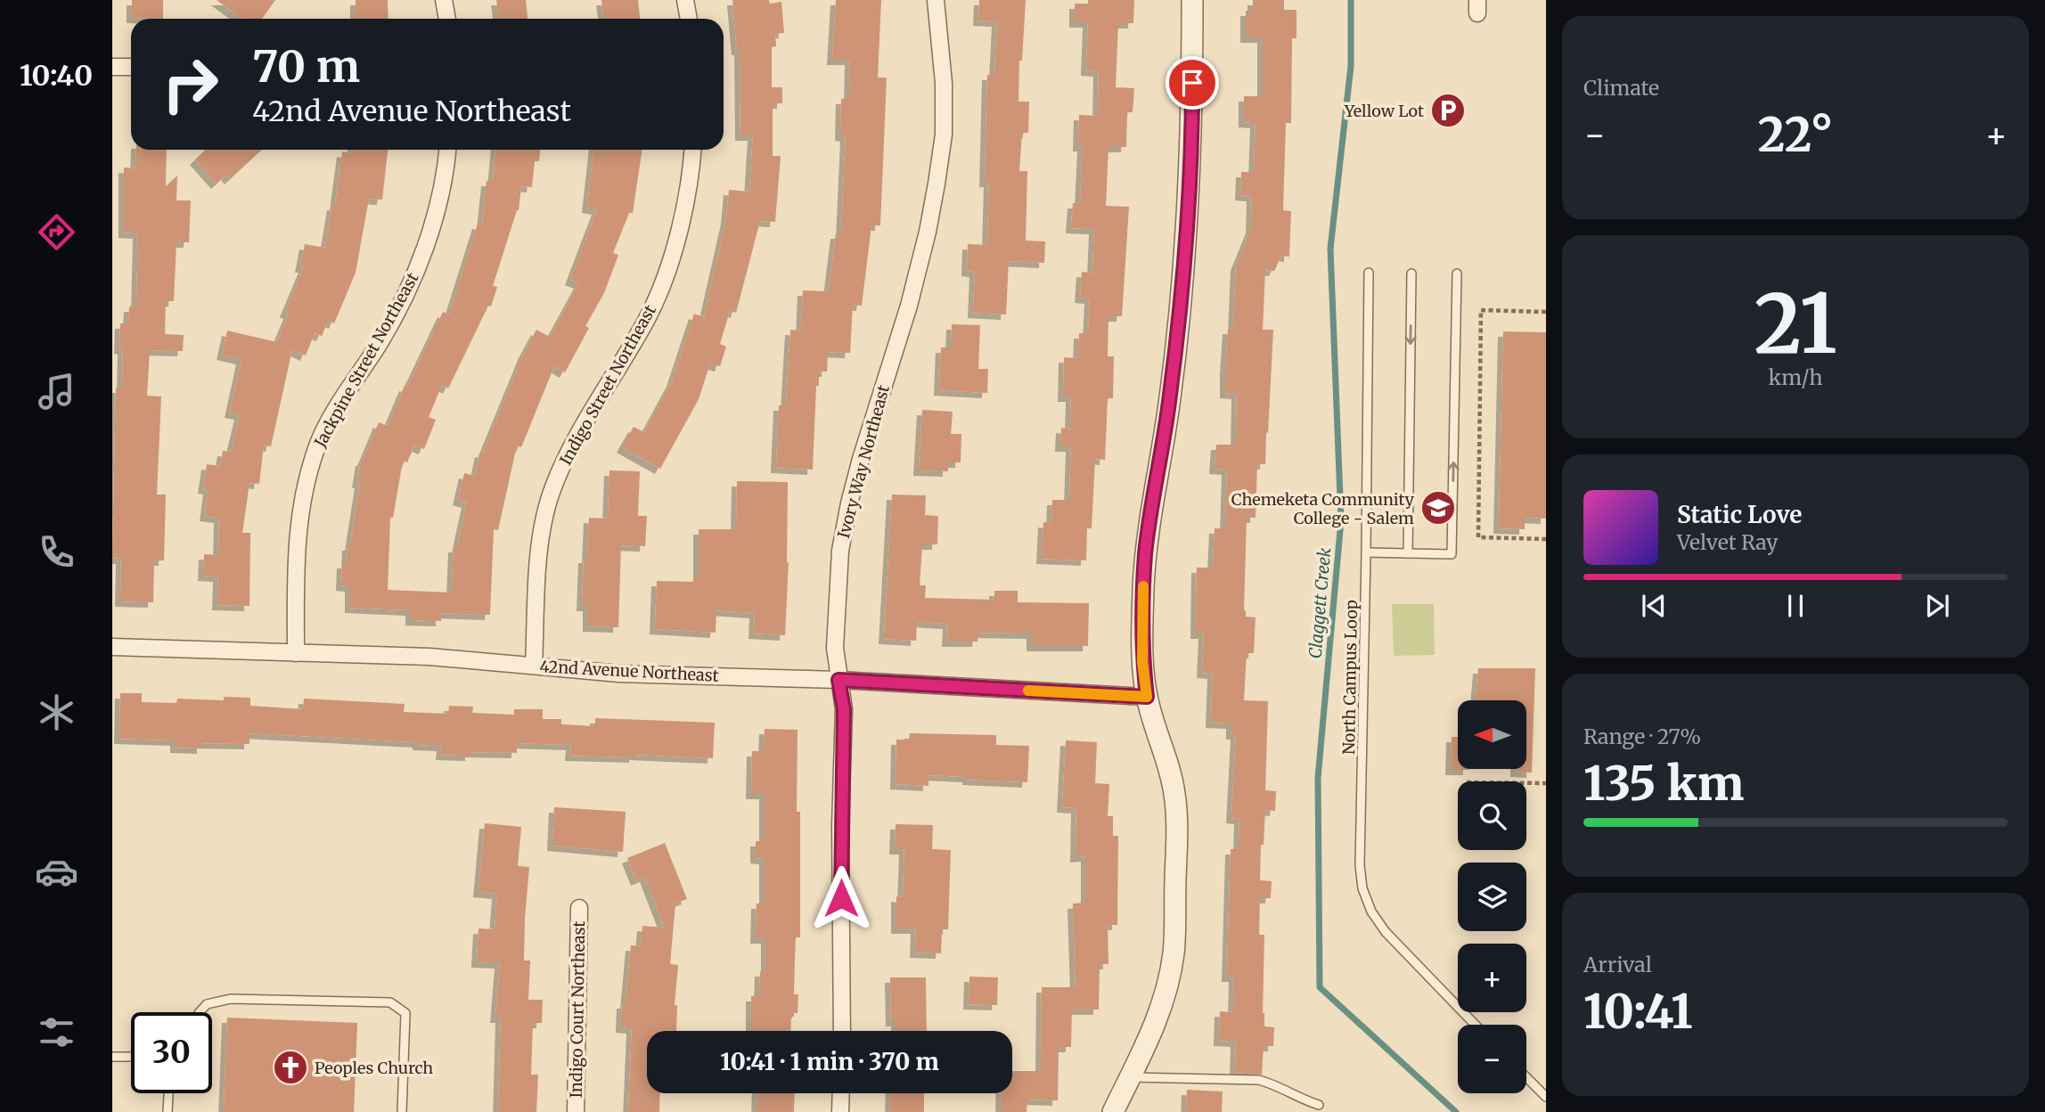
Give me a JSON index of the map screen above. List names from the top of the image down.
{
  "streets": {
    "street": [
      "Jackpine Street Northeast",
      "Indigo Street Northeast",
      "Ivory Way Northeast",
      "42nd Avenue Northeast",
      "Indigo Court Northeast"
    ],
    "lane": ["North Campus Loop"]
  },
  "crossings": [
    ["Jackpine Street Northeast", "42nd Avenue Northeast"],
    ["Indigo Street Northeast", "42nd Avenue Northeast"],
    ["Ivory Way Northeast", "42nd Avenue Northeast"]
  ],
  "water": ["Claggett Creek"],
  "places": {
    "parking": ["Yellow Lot"],
    "school or university": ["Chemeketa Community College - Salem"],
    "church": ["Peoples Church"]
  },
  "north": "left",
  "page": {
    "tabs": "10:40",
    "tile": [
      "Climate",
      ["21", "km/h"],
      ["Range · 27%", "135 km"],
      ["Arrival", "10:41"]
    ],
    "turn": ["70 m", "42nd Avenue Northeast"],
    "heat": ["−", "22°", "+"],
    "song": ["Static Love", "Velvet Ray"],
    "map_buttons": ["+", "−"],
    "limit": "30",
    "trip": "10:41 · 1 min · 370 m"
  }
}
